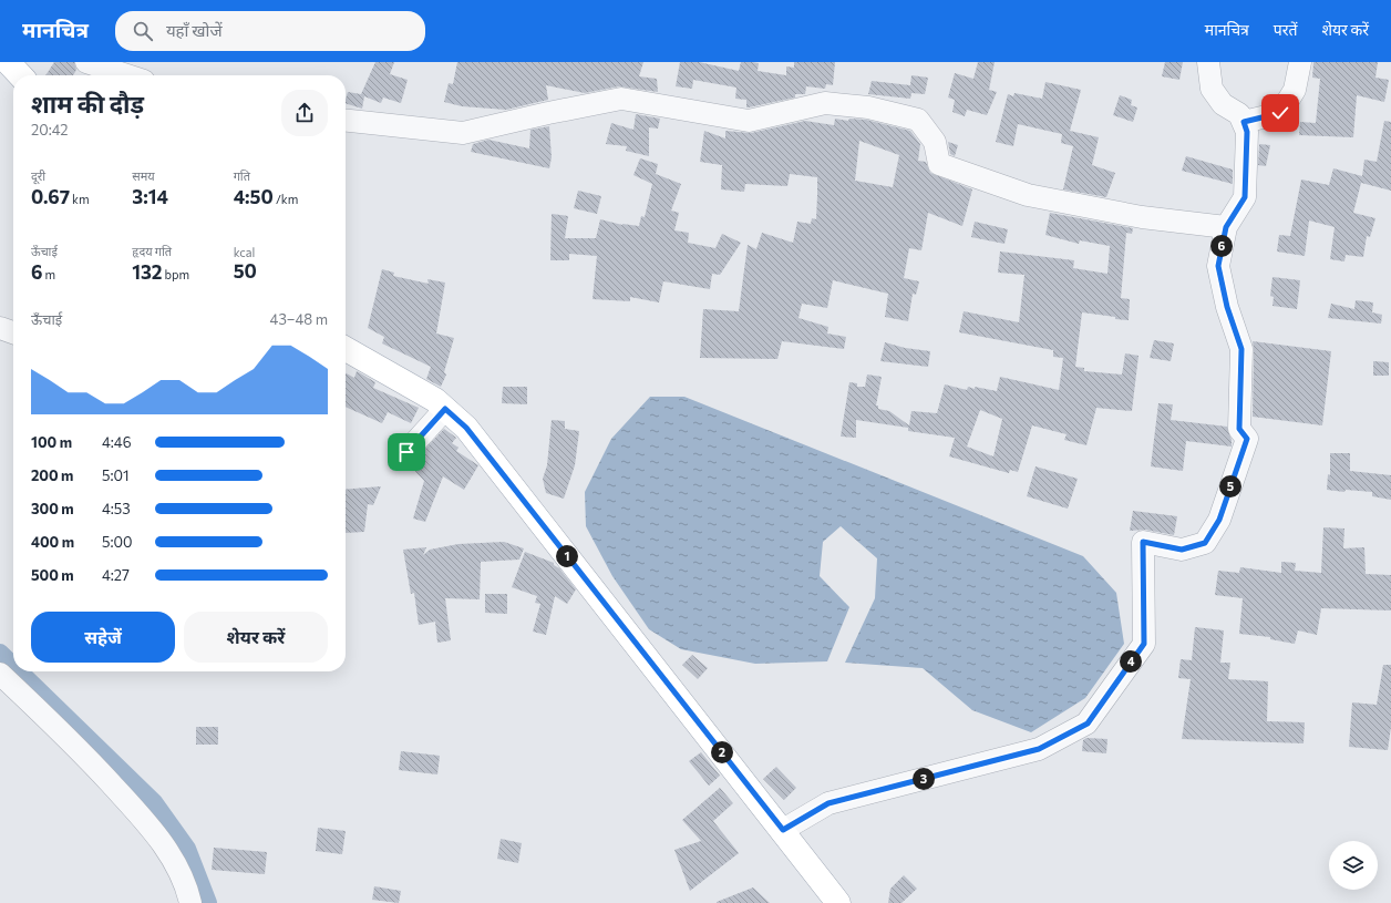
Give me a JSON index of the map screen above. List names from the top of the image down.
{
  "page": {
    "header": "मानचित्र",
    "search": "यहाँ खोजें",
    "nav": ["मानचित्र", "परतें", "शेयर करें"],
    "heading": ["शाम की दौड़", "20:42"],
    "stats": [
      ["दूरी", "0.67 km"],
      ["समय", "3:14"],
      ["गति", "4:50 /km"],
      ["ऊँचाई", "6 m"],
      ["हृदय गति", "132 bpm"],
      ["kcal", "50"]
    ],
    "pins": [
      "6",
      "5",
      "1",
      "4",
      "2",
      "3"
    ],
    "chart": ["ऊँचाई", "43–48 m"],
    "list": [
      {
        "name": "100 m",
        "note": "4:46"
      },
      {
        "name": "200 m",
        "note": "5:01"
      },
      {
        "name": "300 m",
        "note": "4:53"
      },
      {
        "name": "400 m",
        "note": "5:00"
      },
      {
        "name": "500 m",
        "note": "4:27"
      }
    ],
    "buttons": ["सहेजें", "शेयर करें"]
  }
}
